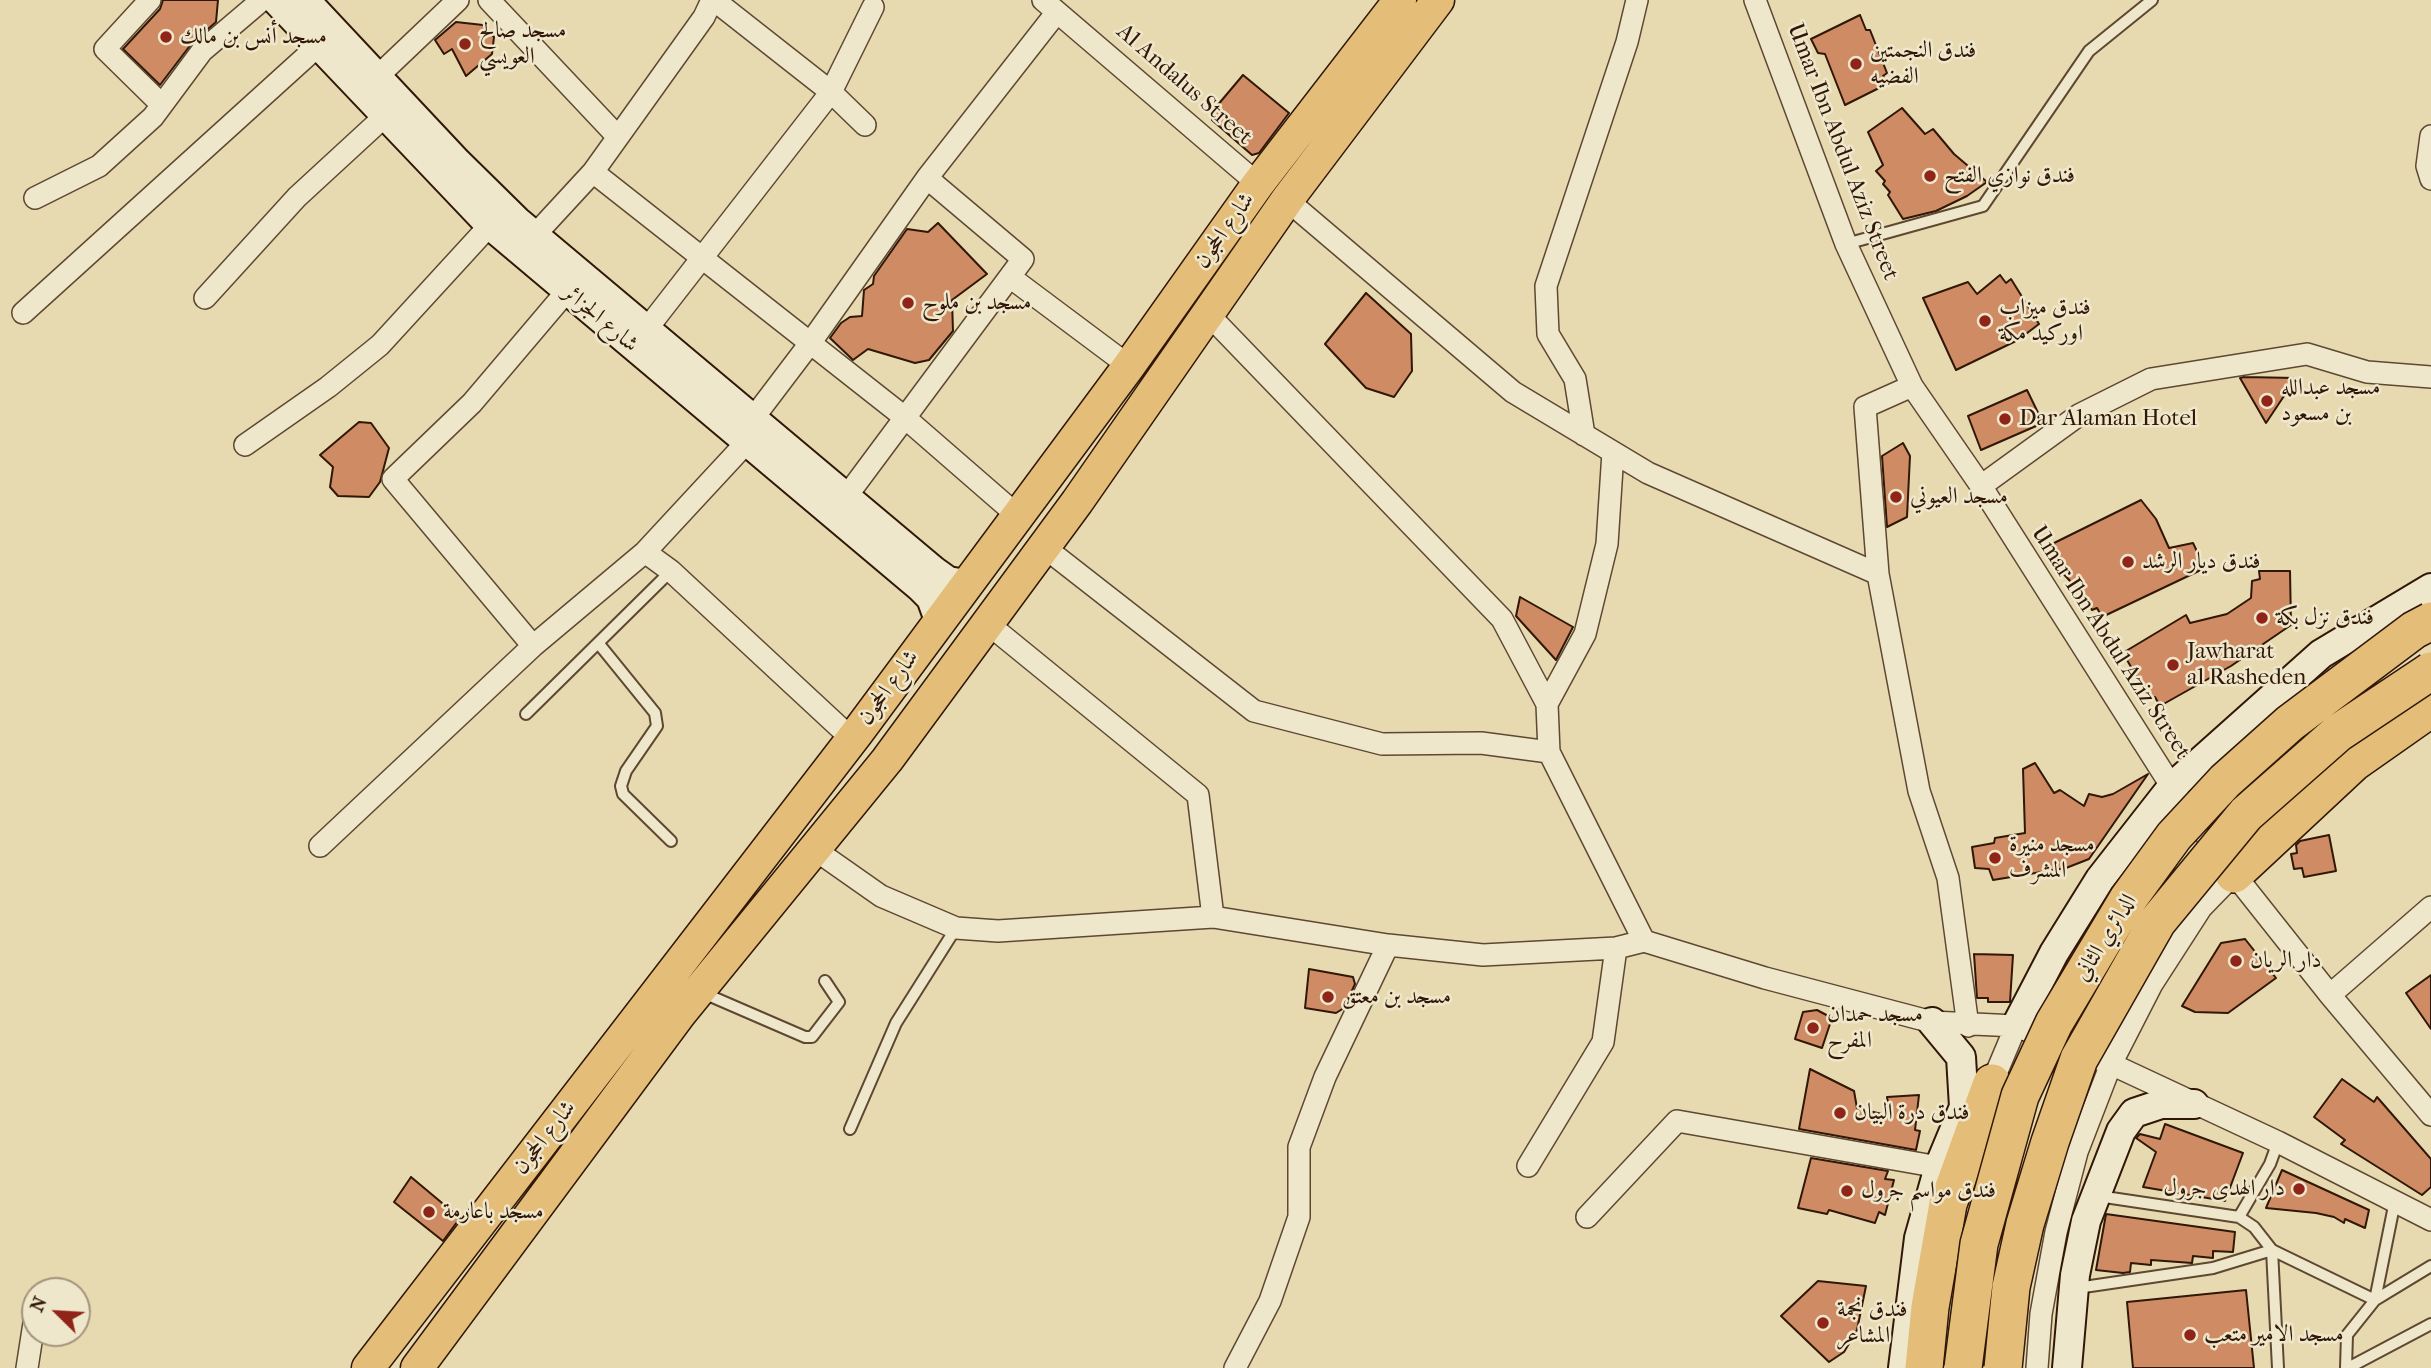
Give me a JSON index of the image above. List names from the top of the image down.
{
  "streets": {
    "highway": ["الدائري الثاني"],
    "main road": ["شارع الحجون"],
    "street": ["Al Andalus Street", "Umar Ibn Abdul Aziz Street", "شارع الجزائر"]
  },
  "crossings": [
    ["Al Andalus Street", "شارع الحجون"],
    ["شارع الحجون", "شارع الجزائر"]
  ],
  "places": [
    "مسجد أنس بن مالك",
    "مسجد صالح العويسي",
    "فندق النجمتين الفضيه",
    "فندق نوازي الفتح",
    "مسجد بن ملوح",
    "فندق ميزاب اوركيد مكة",
    "مسجد عبدالله بن مسعود",
    "Dar Alaman Hotel",
    "مسجد العيوني",
    "فندق ديار الرشد",
    "فندق نزل بكة",
    "Jawharat al Rasheden",
    "مسجد منيرة المشرف",
    "دار الريان",
    "مسجد بن معتق",
    "مسجد حمدان المفرح",
    "فندق درة البيان",
    "دار الهدى جرول",
    "فندق مواسم جرول",
    "مسجد باعارمة",
    "فندق نجمة المشاعر",
    "مسجد الامير متعب"
  ],
  "north": "top left"
}
